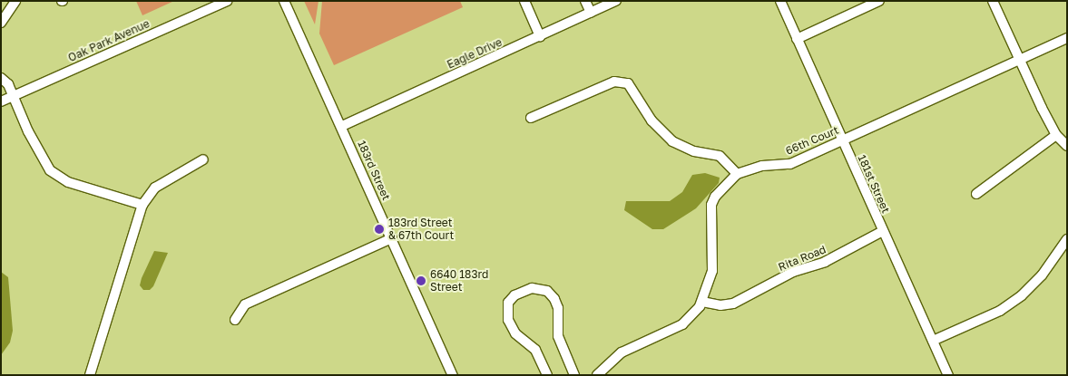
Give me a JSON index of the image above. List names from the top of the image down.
{
  "streets": {
    "street": [
      "Oak Park Avenue",
      "Eagle Drive",
      "66th Court",
      "183rd Street",
      "181st Street",
      "Rita Road"
    ]
  },
  "crossings": [
    ["Eagle Drive", "183rd Street"],
    ["66th Court", "181st Street"],
    ["66th Court", "Rita Road"],
    ["181st Street", "Rita Road"]
  ],
  "places": ["183rd Street & 67th Court", "6640 183rd Street"]
}
